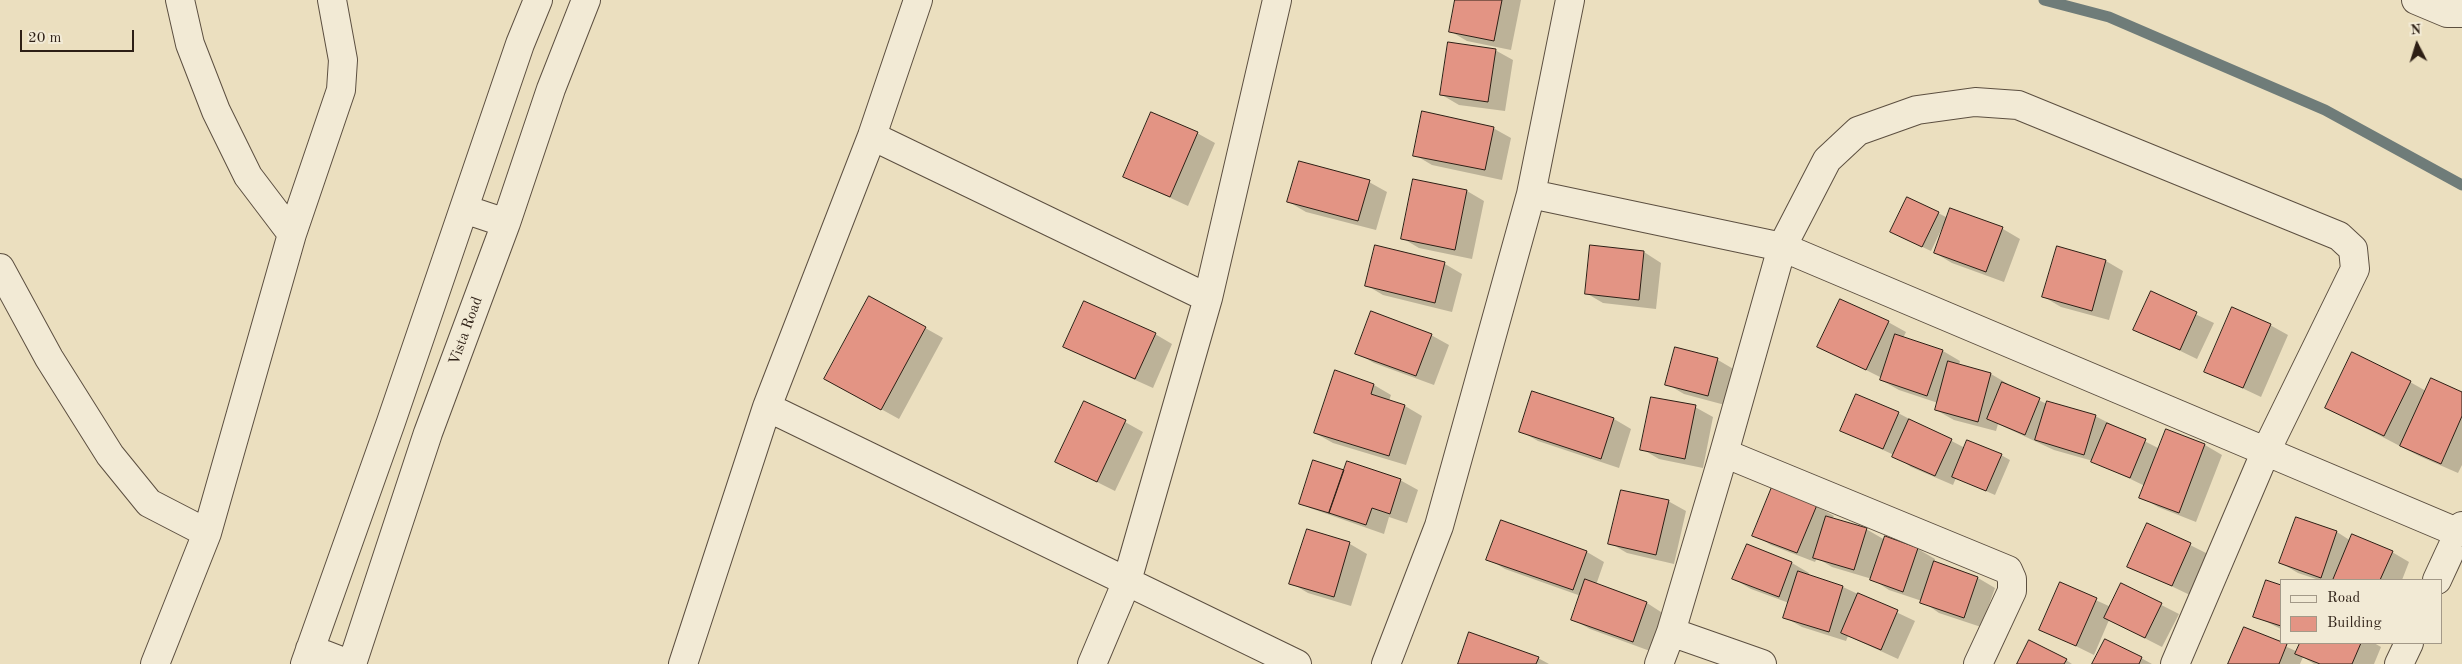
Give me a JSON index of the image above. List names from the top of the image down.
{
  "streets": {
    "street": ["Vista Road"]
  },
  "legend": ["Road", "Building"],
  "scale_bar": "20 m",
  "north": "top"
}
